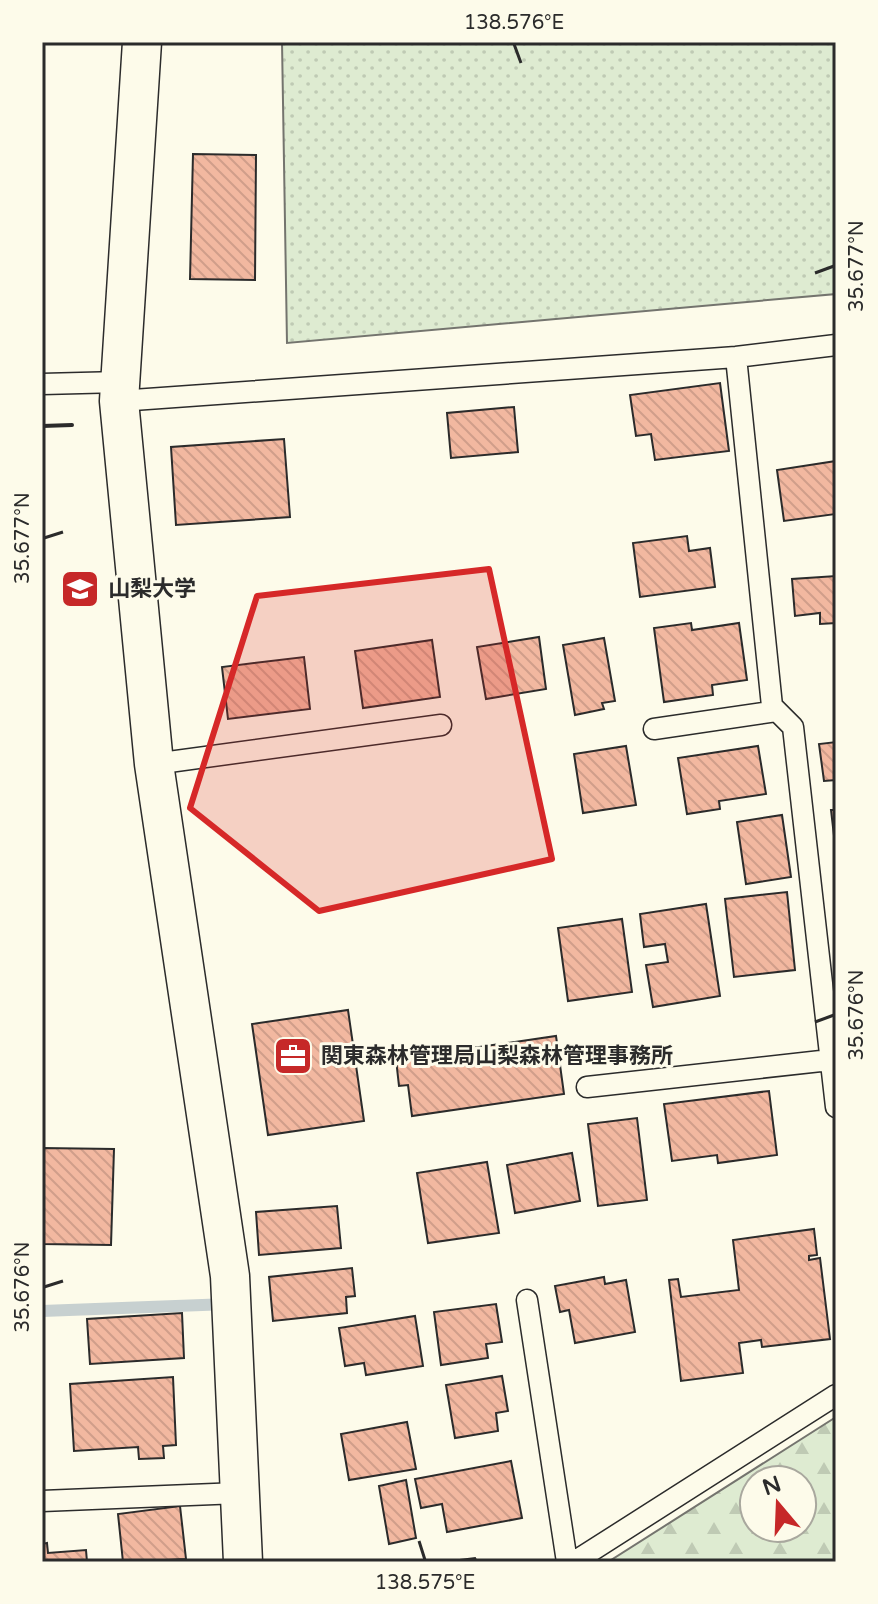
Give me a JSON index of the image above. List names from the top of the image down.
{
  "places": {
    "school or university": ["山梨大学"],
    "office": ["関東森林管理局山梨森林管理事務所"]
  },
  "north": "top",
  "coordinates": [
    "138.576°E",
    "35.677°N",
    "35.676°N",
    "138.575°E"
  ]
}
